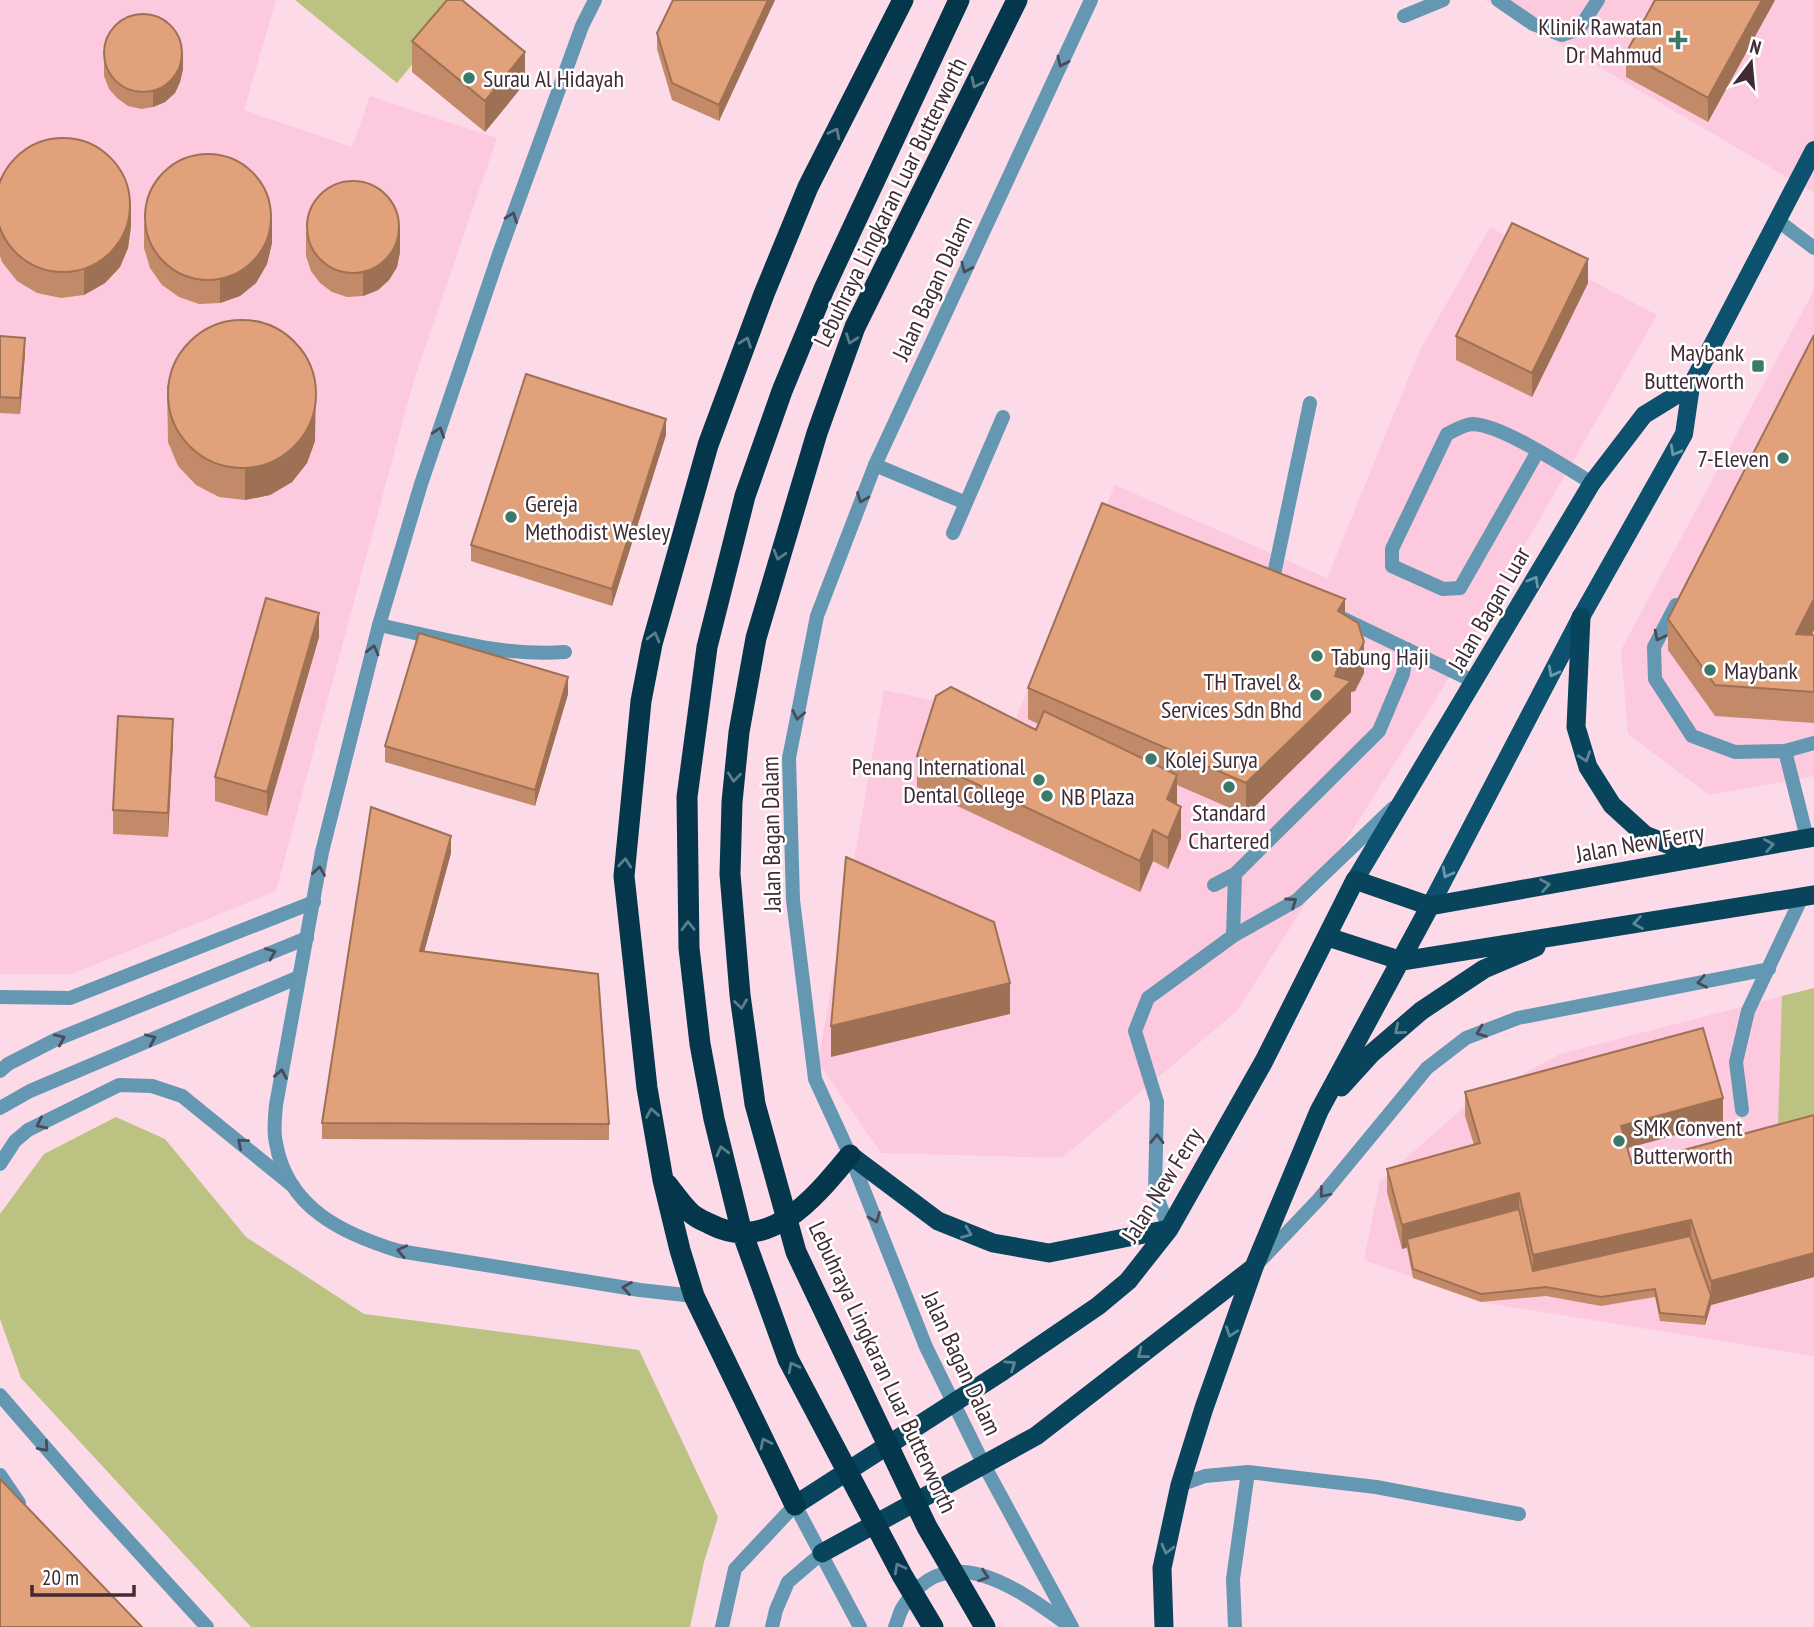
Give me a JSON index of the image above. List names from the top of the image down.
{
  "streets": {
    "highway": ["Lebuhraya Lingkaran Luar Butterworth", "Jalan New Ferry"],
    "main road": ["Jalan Bagan Luar"],
    "street": ["Jalan Bagan Dalam"]
  },
  "crossings": [
    ["Jalan Bagan Dalam", "Jalan New Ferry"],
    ["Jalan Bagan Luar", "Jalan New Ferry"]
  ],
  "one_way": ["Jalan Bagan Dalam"],
  "places": {
    "health": ["Klinik Rawatan Dr Mahmud"],
    "other": [
      "Surau Al Hidayah",
      "7-Eleven",
      "Gereja Methodist Wesley",
      "Tabung Haji",
      "Maybank",
      "TH Travel & Services Sdn Bhd",
      "Kolej Surya",
      "Penang International Dental College",
      "Standard Chartered",
      "NB Plaza",
      "SMK Convent Butterworth"
    ],
    "transit": ["Maybank Butterworth"]
  },
  "scale_bar": "20 m",
  "north": "top"
}
